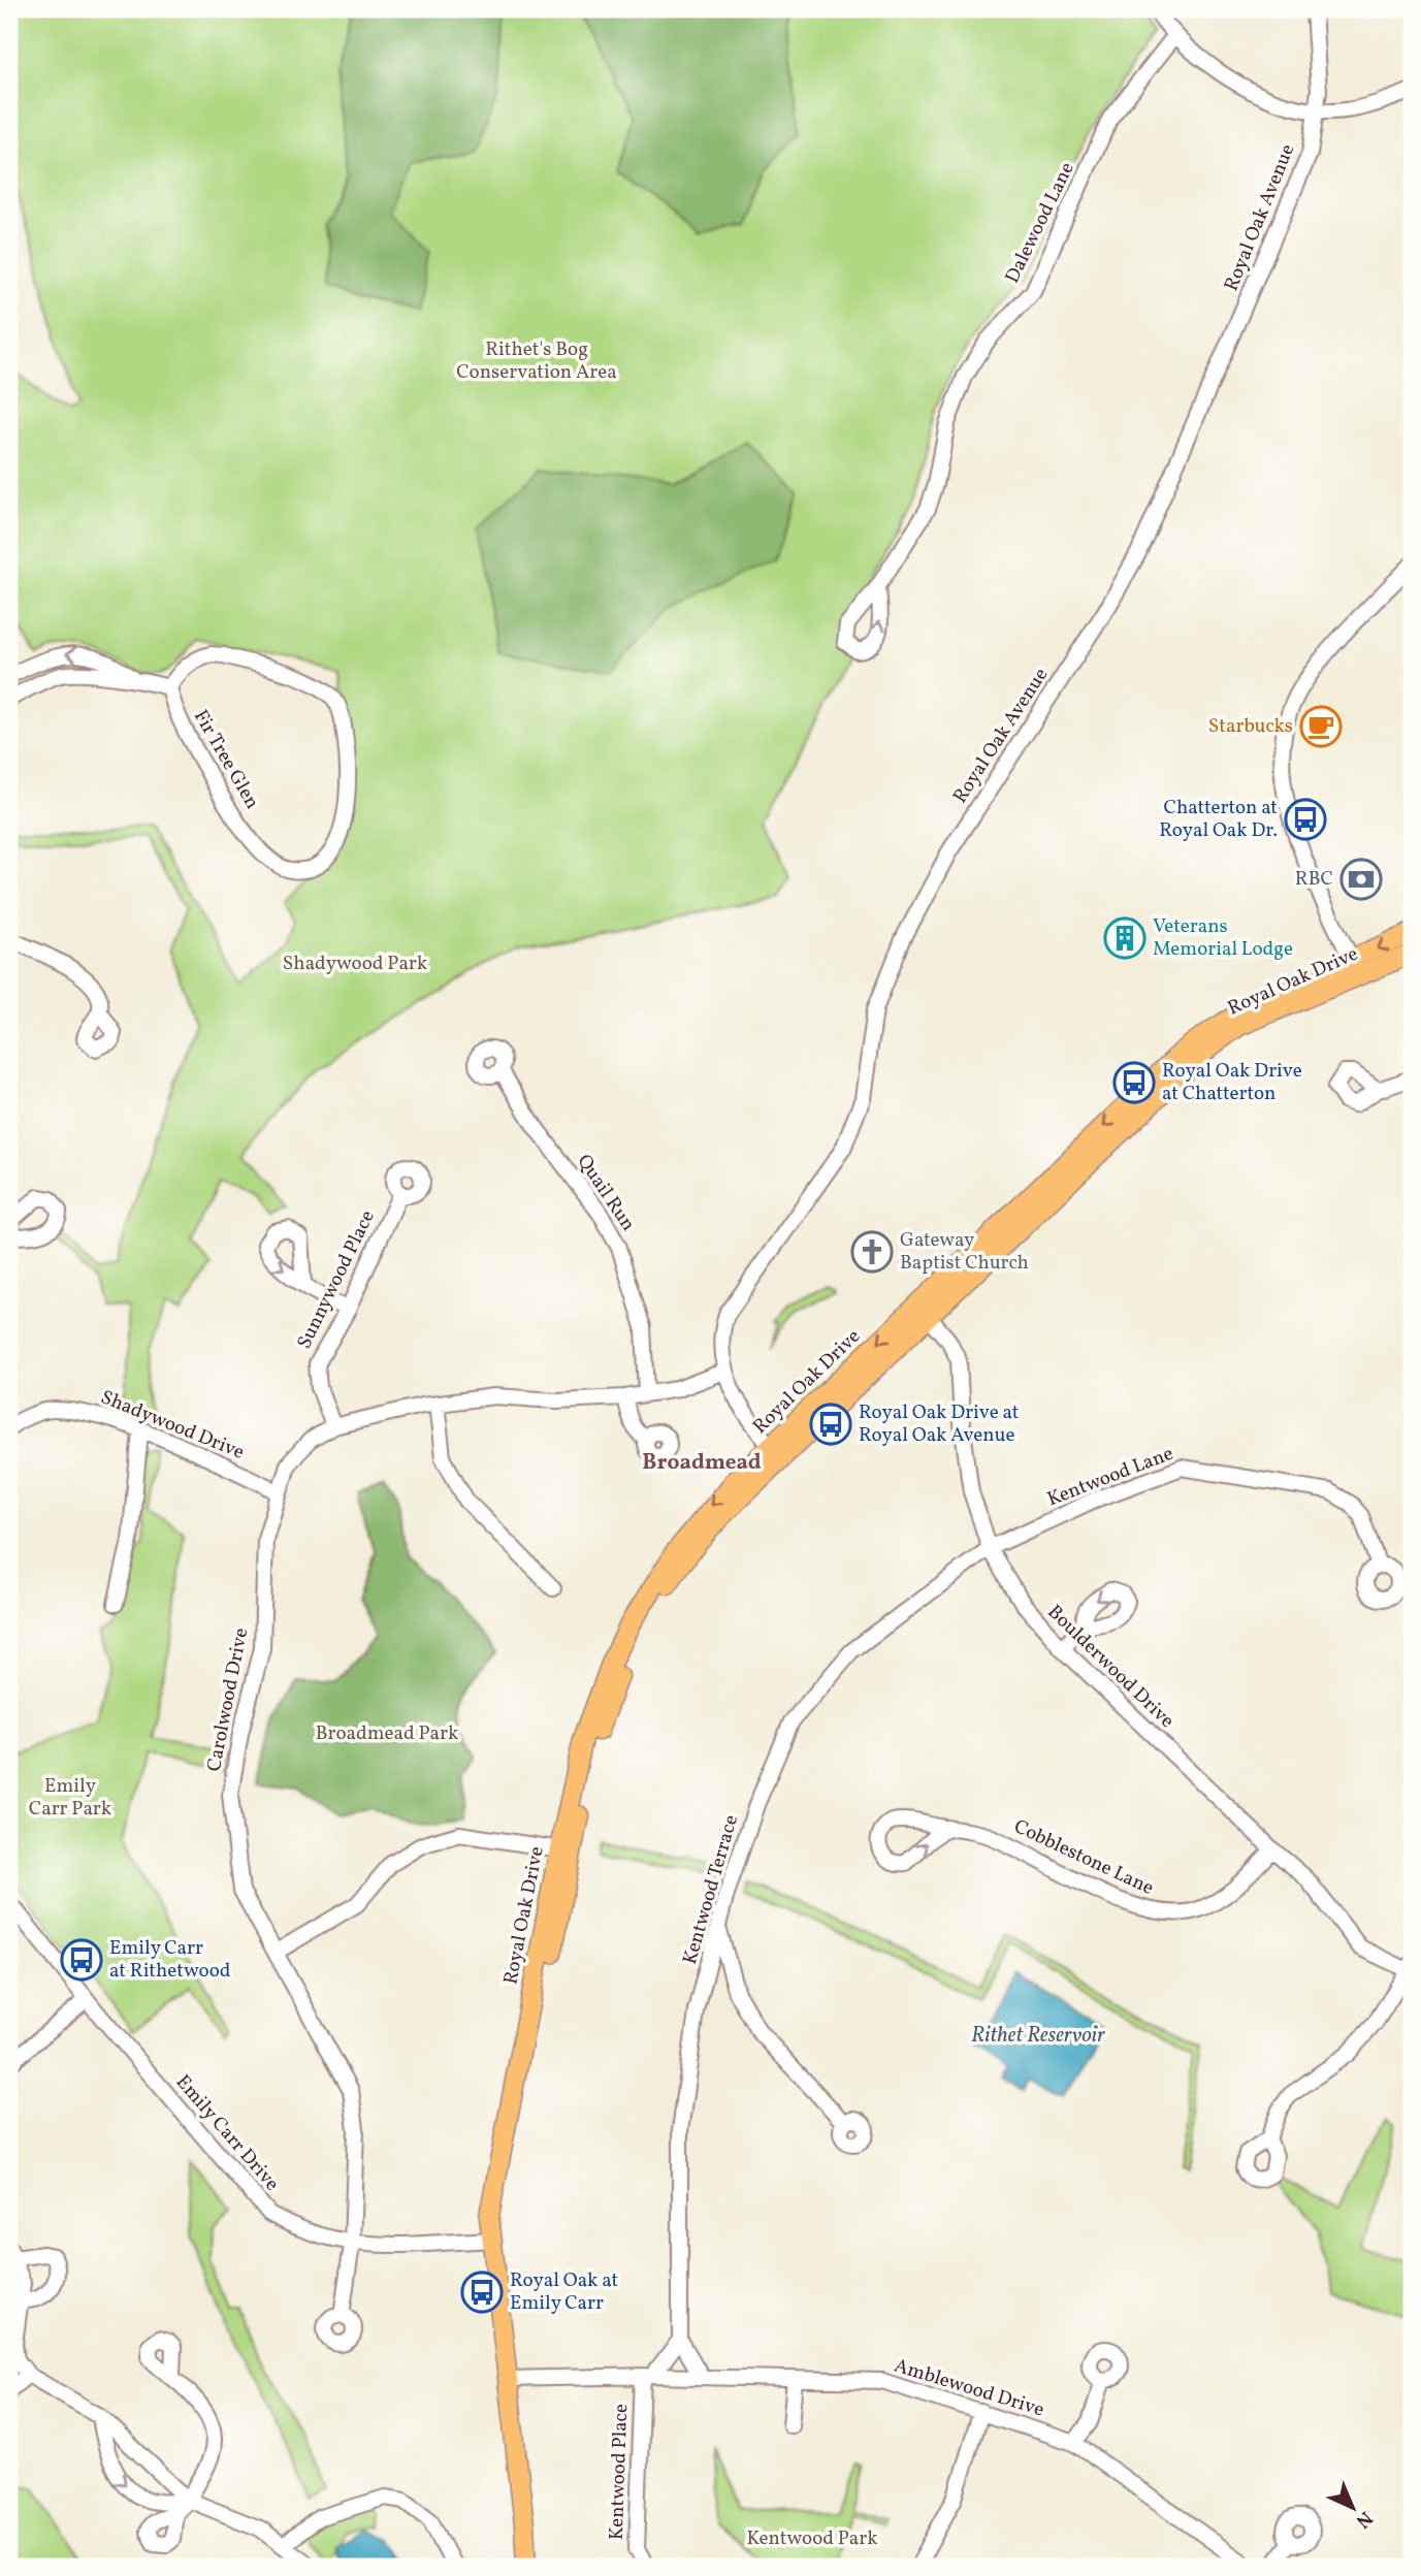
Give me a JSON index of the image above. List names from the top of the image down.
{
  "streets": {
    "main road": ["Royal Oak Drive"],
    "street": [
      "Royal Oak Avenue",
      "Dalewood Lane",
      "Fir Tree Glen",
      "Quail Run",
      "Sunnywood Place",
      "Shadywood Drive",
      "Kentwood Lane",
      "Boulderwood Drive",
      "Carolwood Drive",
      "Cobblestone Lane",
      "Kentwood Terrace",
      "Emily Carr Drive",
      "Amblewood Drive",
      "Kentwood Place"
    ]
  },
  "crossings": [
    ["Royal Oak Avenue", "Royal Oak Drive"],
    ["Royal Oak Avenue", "Carolwood Drive"],
    ["Royal Oak Drive", "Boulderwood Drive"],
    ["Royal Oak Drive", "Emily Carr Drive"],
    ["Royal Oak Drive", "Amblewood Drive"],
    ["Quail Run", "Carolwood Drive"],
    ["Sunnywood Place", "Carolwood Drive"],
    ["Shadywood Drive", "Carolwood Drive"],
    ["Kentwood Lane", "Boulderwood Drive"],
    ["Kentwood Lane", "Kentwood Terrace"],
    ["Boulderwood Drive", "Cobblestone Lane"],
    ["Boulderwood Drive", "Kentwood Terrace"],
    ["Carolwood Drive", "Emily Carr Drive"],
    ["Amblewood Drive", "Kentwood Place"]
  ],
  "districts": ["Broadmead"],
  "water": ["Rithet Reservoir"],
  "parks": [
    "Rithet's Bog Conservation Area",
    "Shadywood Park",
    "Broadmead Park",
    "Emily Carr Park",
    "Kentwood Park"
  ],
  "places": {
    "cafe": ["Starbucks"],
    "bus stop": [
      "Chatterton at Royal Oak Dr.",
      "Royal Oak Drive at Chatterton",
      "Royal Oak Drive at Royal Oak Avenue",
      "Emily Carr at Rithetwood",
      "Royal Oak at Emily Carr"
    ],
    "bank": ["RBC"],
    "building": ["Veterans Memorial Lodge"],
    "church": ["Gateway Baptist Church"]
  },
  "north": "bottom right"
}
